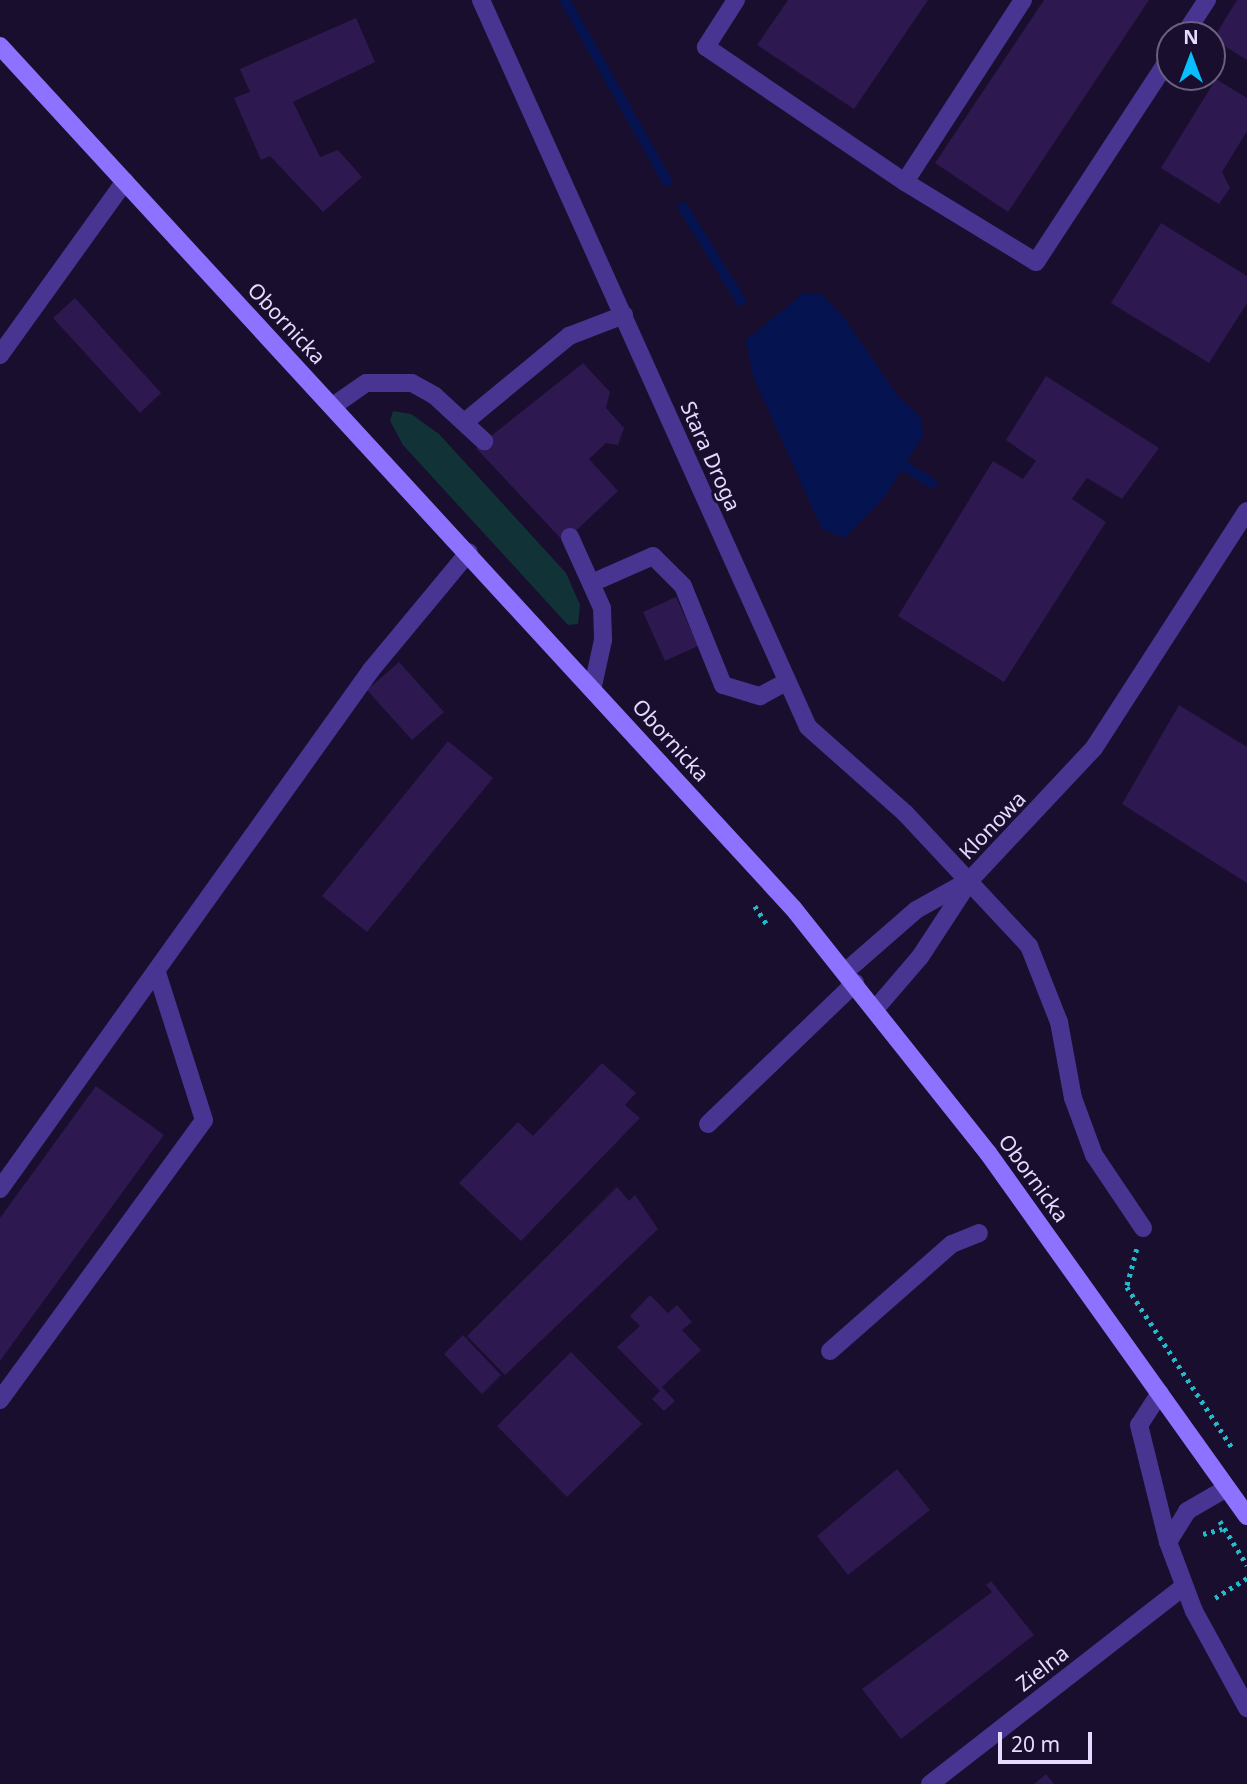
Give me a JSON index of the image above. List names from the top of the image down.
{
  "streets": {
    "main road": ["Obornicka"],
    "street": ["Stara Droga", "Klonowa", "Zielna"]
  },
  "crossings": [
    ["Stara Droga", "Klonowa"]
  ],
  "scale_bar": "20 m",
  "north": "top"
}
